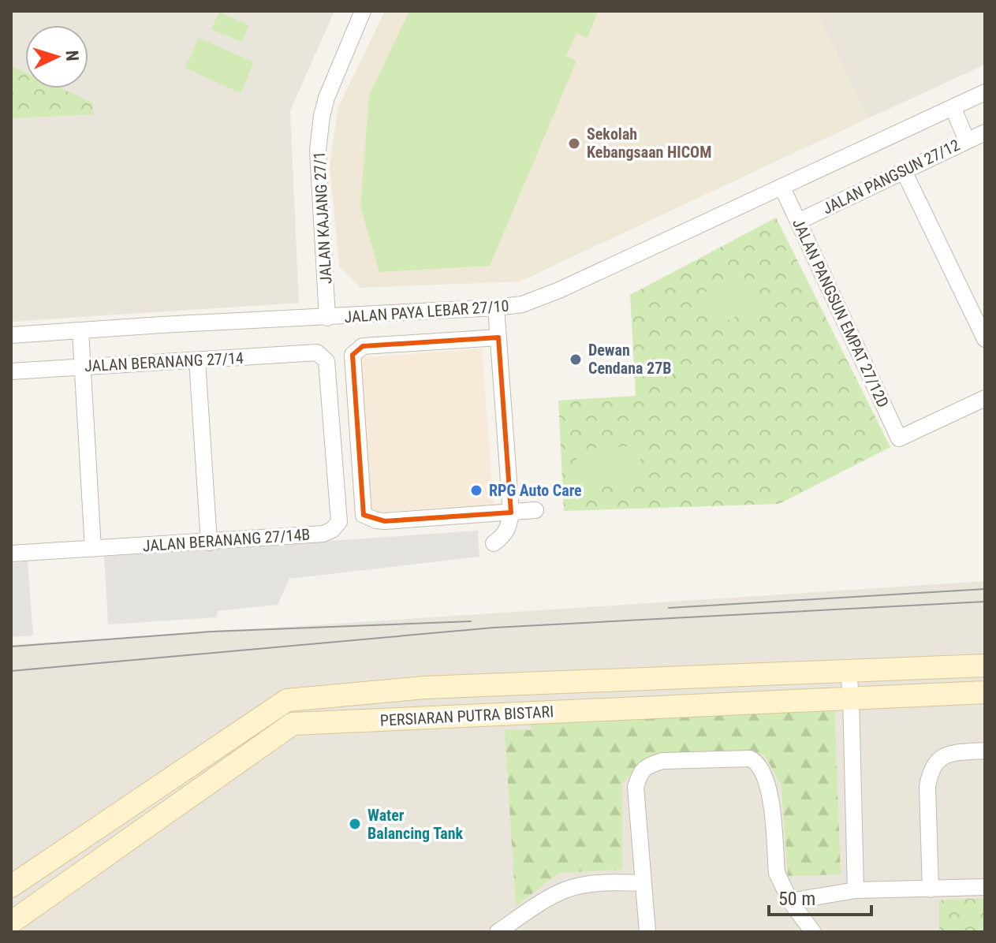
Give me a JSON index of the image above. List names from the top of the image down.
{
  "streets": {
    "main road": ["PERSIARAN PUTRA BISTARI"],
    "street": [
      "JALAN PANGSUN 27/12",
      "JALAN KAJANG 27/1",
      "JALAN PAYA LEBAR 27/10",
      "JALAN PANGSUN EMPAT 27/12D",
      "JALAN BERANANG 27/14",
      "JALAN BERANANG 27/14B"
    ]
  },
  "crossings": [
    ["JALAN PANGSUN 27/12", "JALAN PANGSUN EMPAT 27/12D"],
    ["JALAN KAJANG 27/1", "JALAN PAYA LEBAR 27/10"],
    ["JALAN PAYA LEBAR 27/10", "JALAN PANGSUN EMPAT 27/12D"],
    ["JALAN BERANANG 27/14", "JALAN BERANANG 27/14B"]
  ],
  "places": [
    "Sekolah Kebangsaan HICOM",
    "Dewan Cendana 27B",
    "RPG Auto Care",
    "Water Balancing Tank"
  ],
  "scale_bar": "50 m",
  "north": "right"
}
